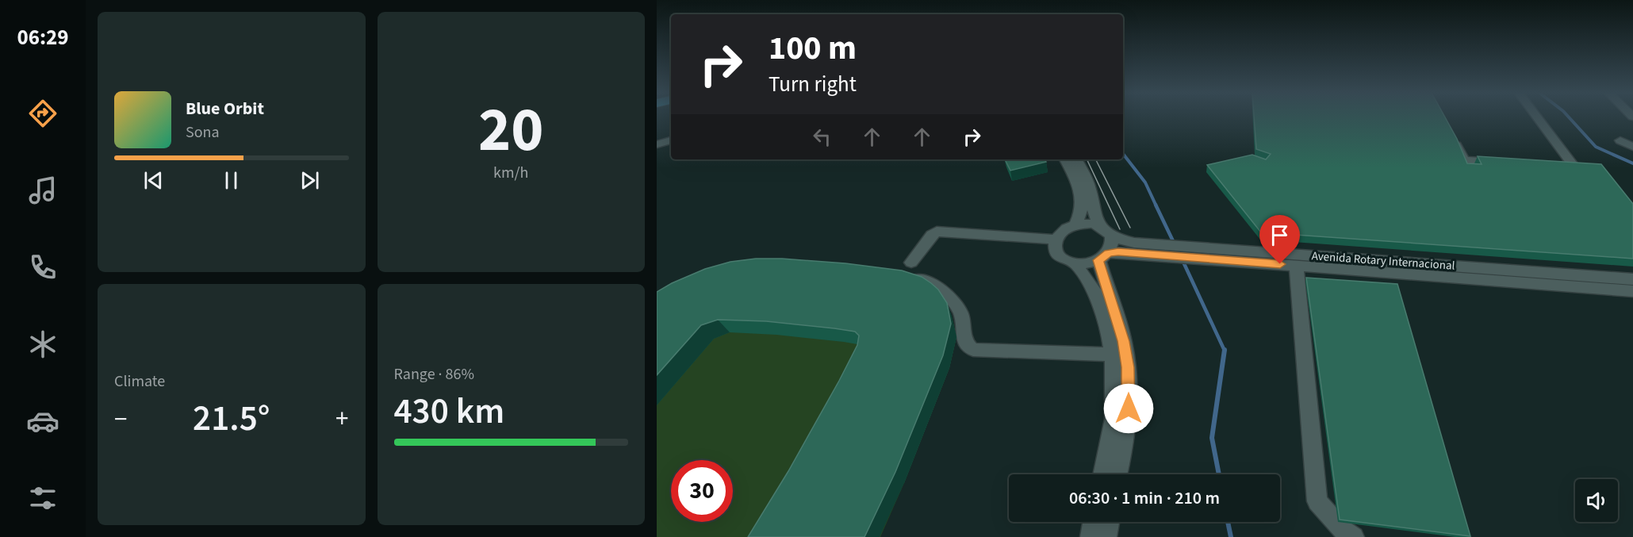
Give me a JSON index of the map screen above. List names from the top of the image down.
{
  "streets": {
    "street": ["Avenida Rotary Internacional"]
  },
  "page": {
    "tabs": "06:29",
    "tile": [
      ["20", "km/h"],
      "Climate",
      ["Range · 86%", "430 km"]
    ],
    "turn": ["100 m", "Turn right"],
    "song": ["Blue Orbit", "Sona"],
    "heat": ["−", "21.5°", "+"],
    "limit": "30",
    "trip": "06:30 · 1 min · 210 m"
  }
}
